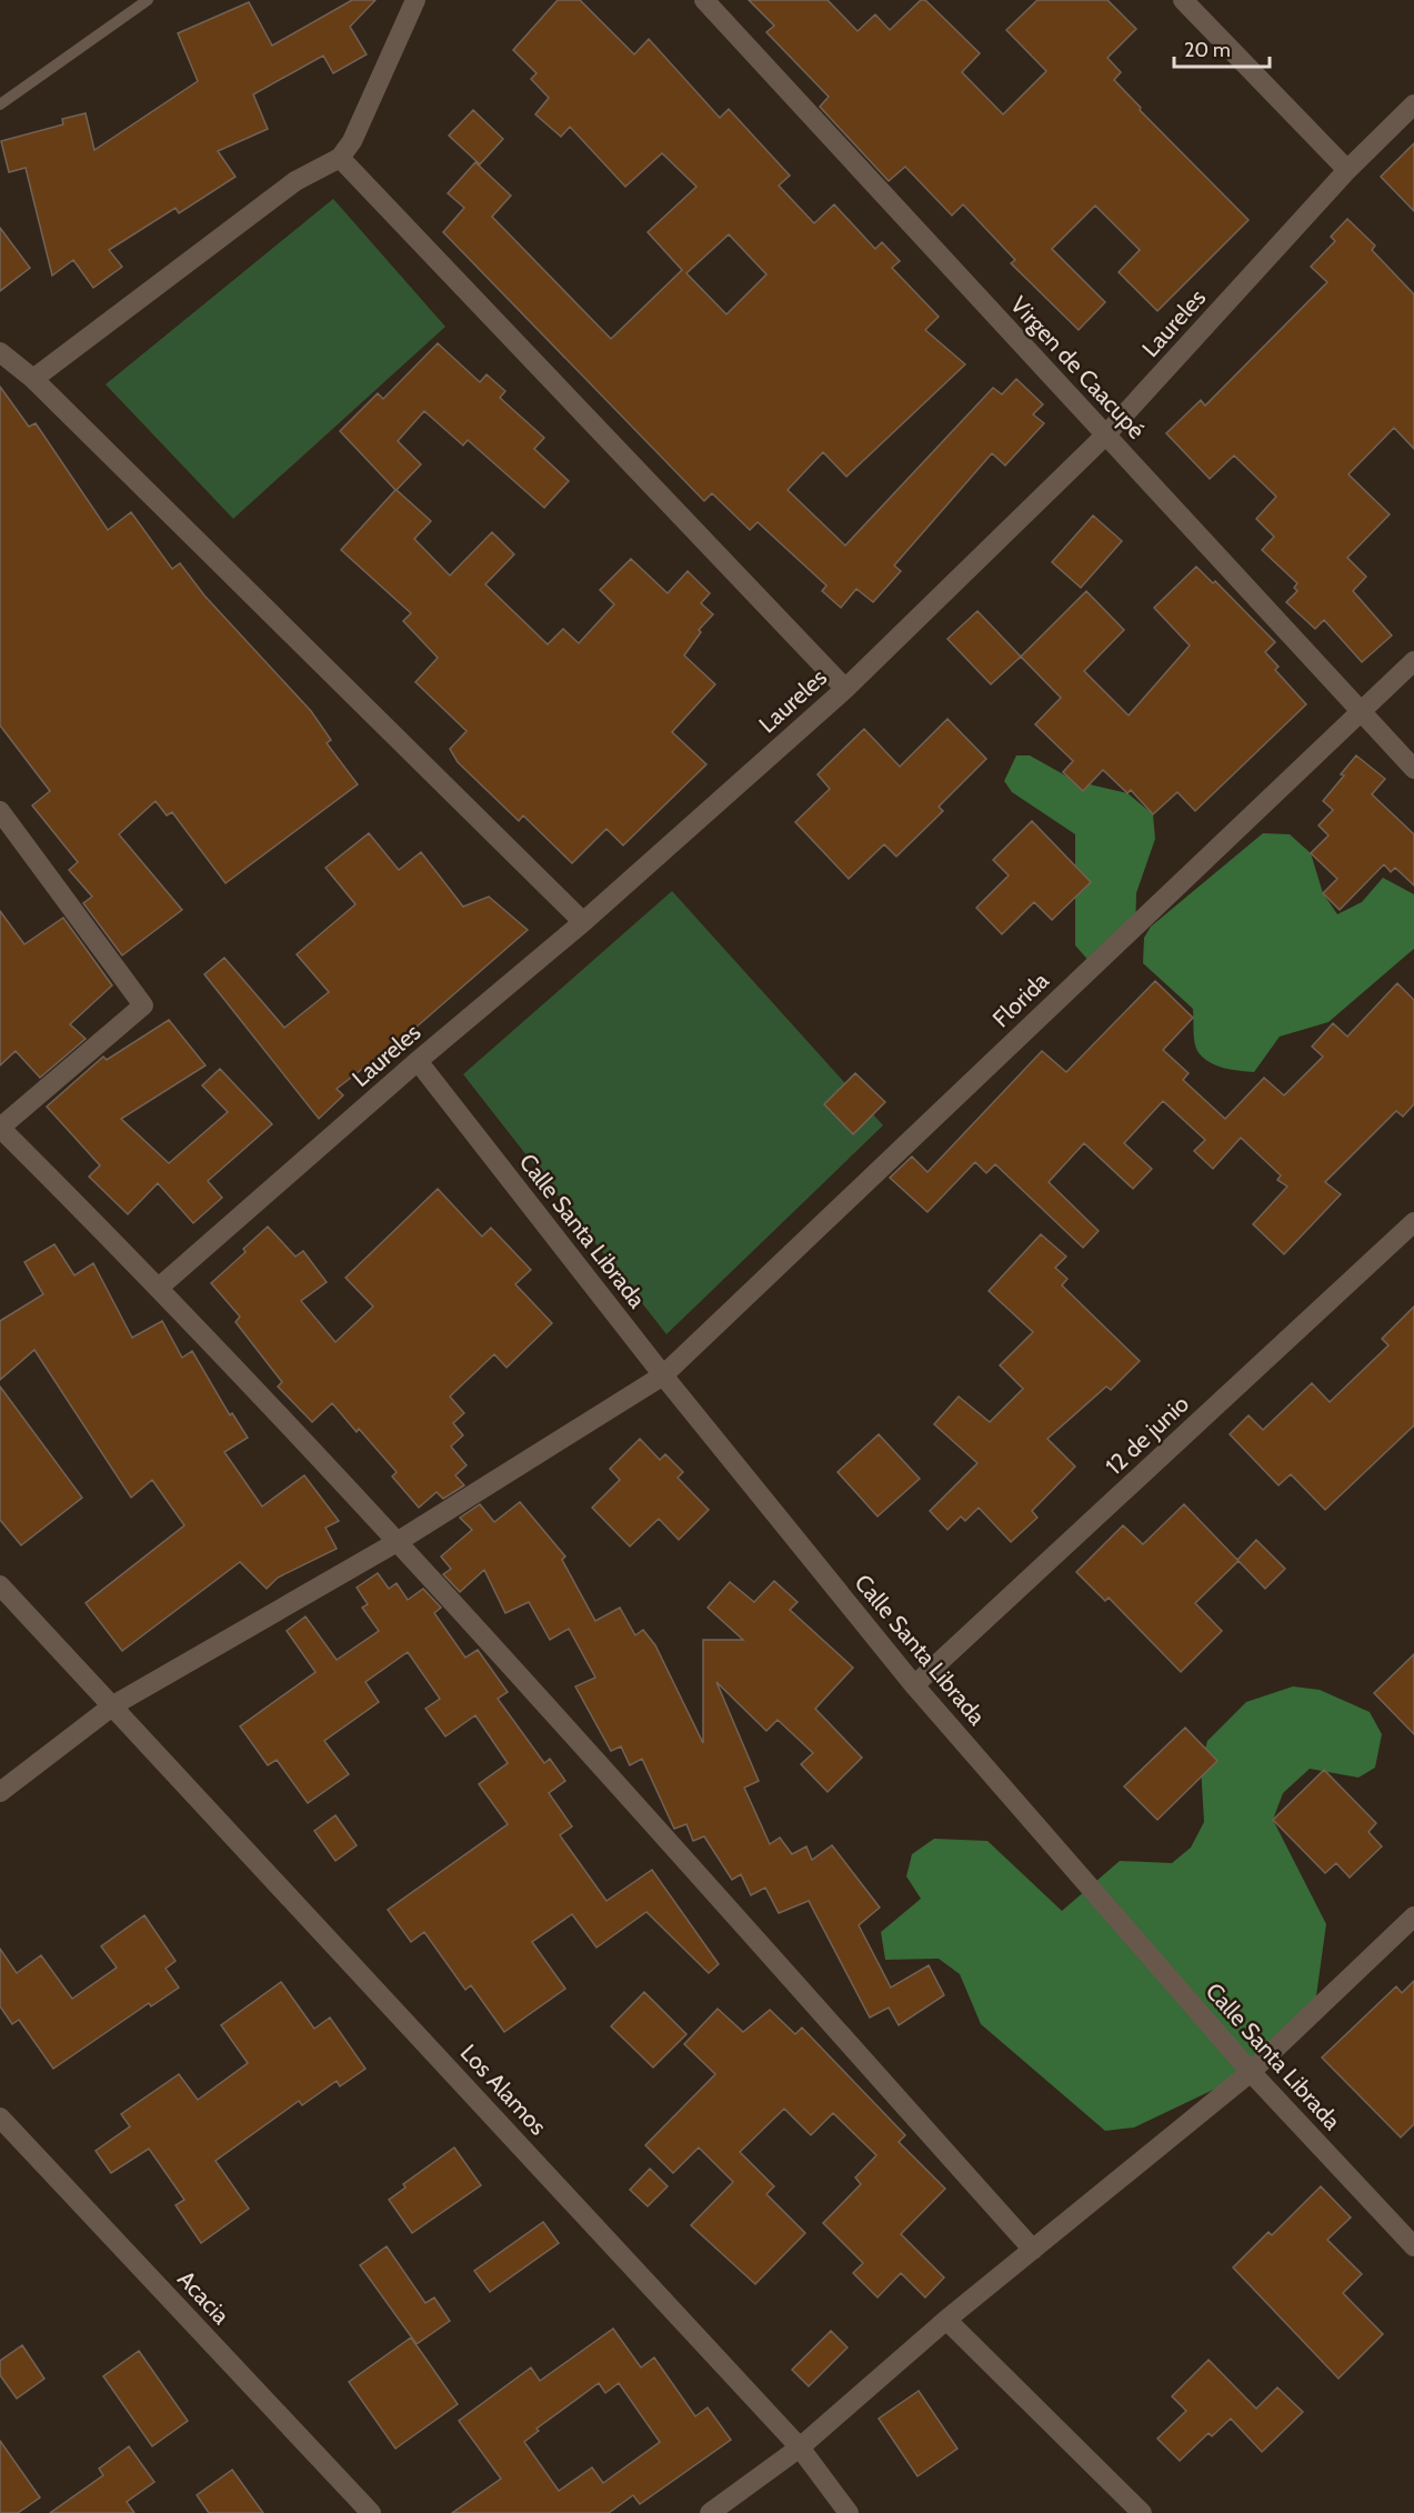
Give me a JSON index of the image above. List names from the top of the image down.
{
  "streets": {
    "street": [
      "Laureles",
      "Virgen de Caacupé",
      "Florida",
      "Calle Santa Librada",
      "12 de junio",
      "Los Alamos",
      "Acacia"
    ]
  },
  "crossings": [
    ["Laureles", "Virgen de Caacupé"],
    ["Laureles", "Calle Santa Librada"],
    ["Virgen de Caacupé", "Florida"],
    ["Florida", "Calle Santa Librada"],
    ["Florida", "Los Alamos"],
    ["Calle Santa Librada", "12 de junio"]
  ],
  "scale_bar": "20 m"
}
